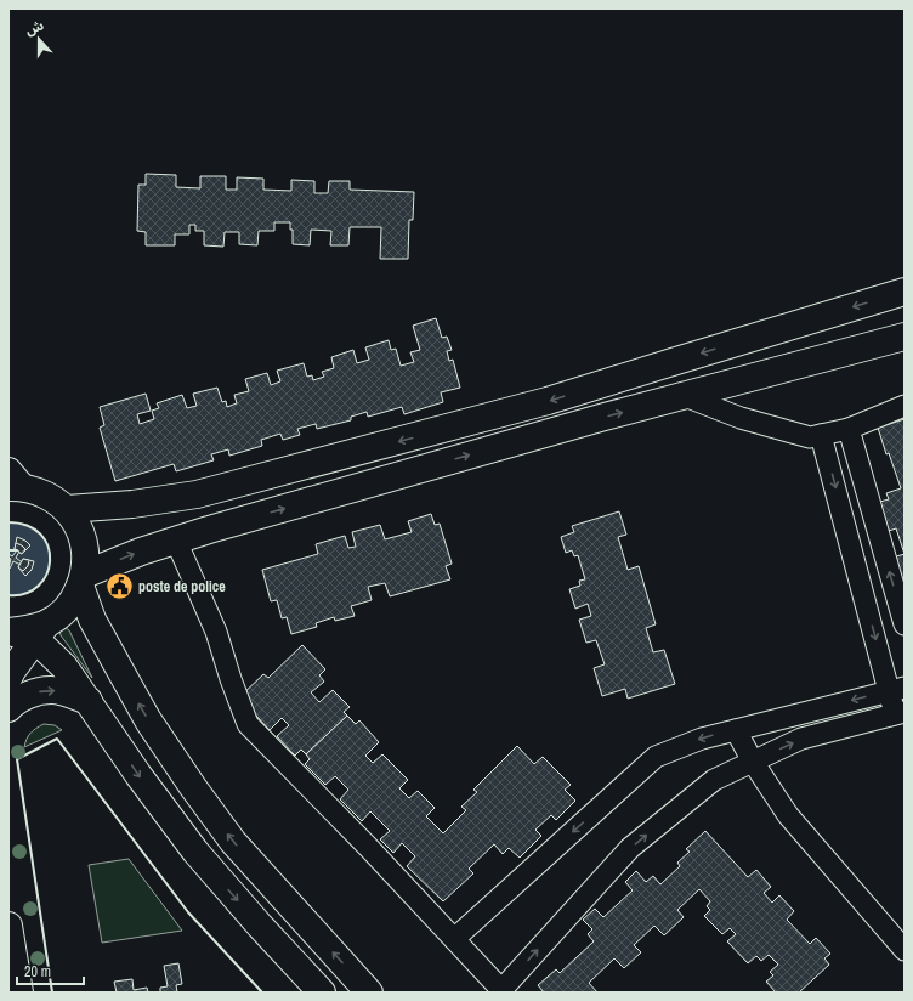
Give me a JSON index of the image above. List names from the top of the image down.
{
  "places": {
    "public building": ["poste de police"]
  },
  "scale_bar": "20 m",
  "north": "top"
}
